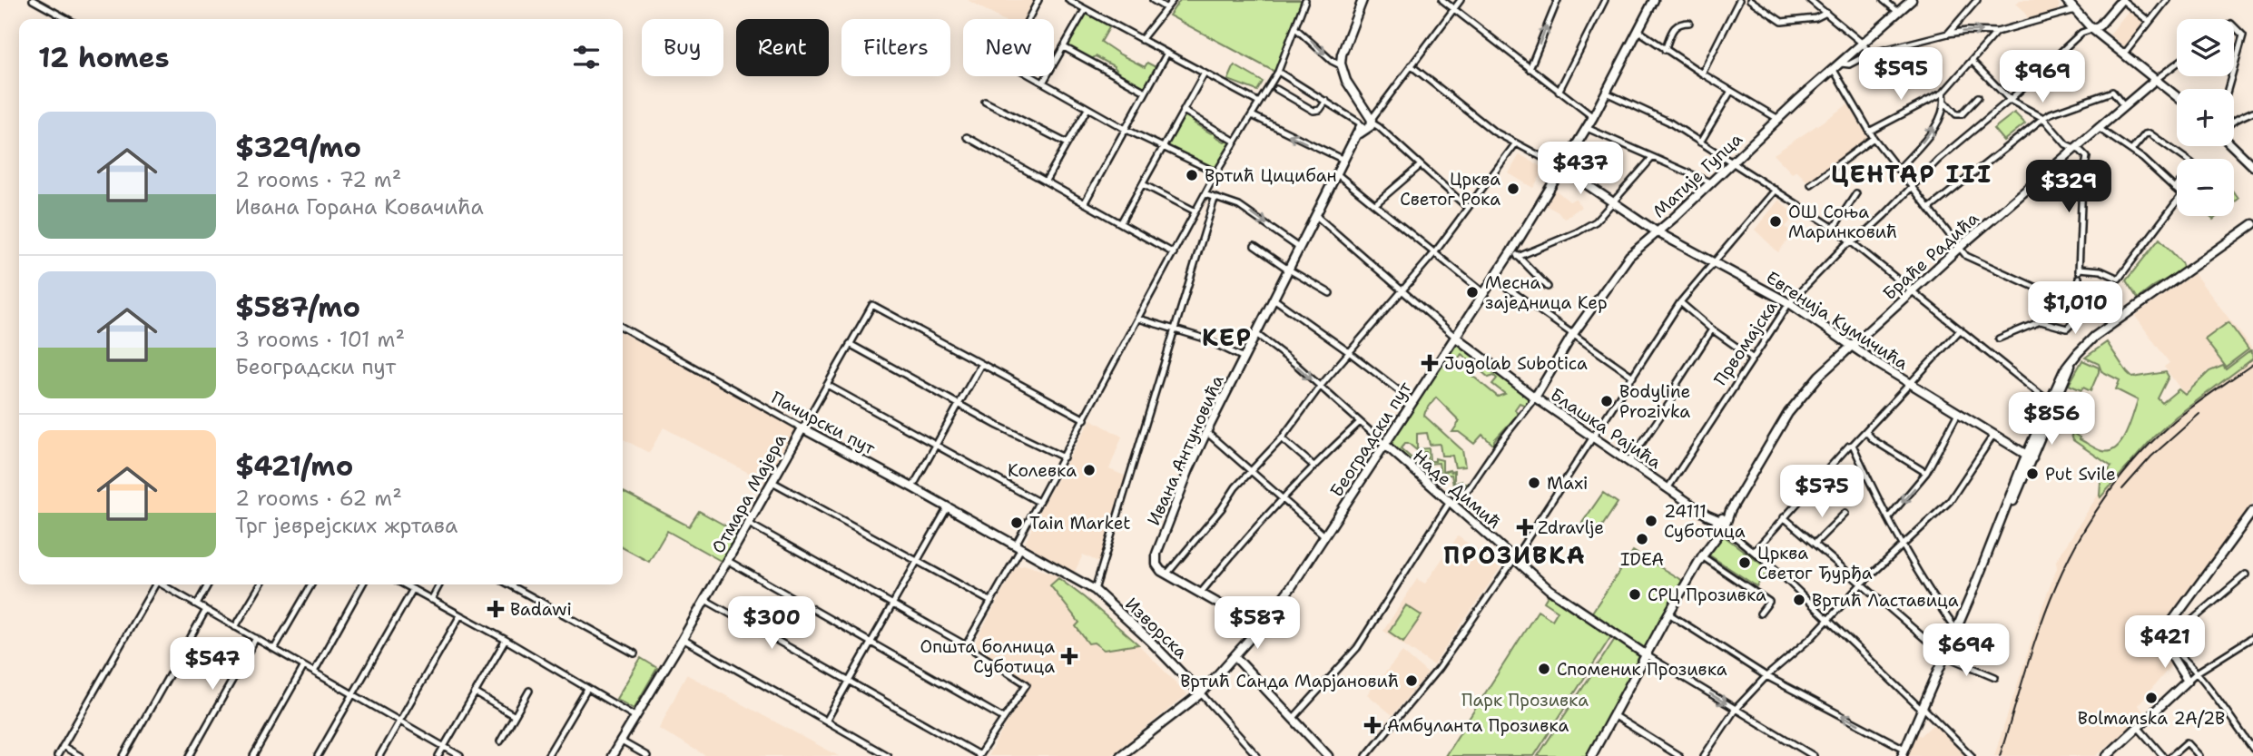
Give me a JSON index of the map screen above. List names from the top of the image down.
{
  "streets": {
    "street": [
      "Матије Гупца",
      "Браће Радића",
      "Евгенија Кумичића",
      "Првомајска",
      "Пачирски пут",
      "Блашка Рајића",
      "Београдски пут",
      "Ивана Антуновића",
      "Наде Димић",
      "Отмара Мајера",
      "Изворска"
    ]
  },
  "crossings": [
    ["Матије Гупца", "Евгенија Кумичића"],
    ["Матије Гупца", "Блашка Рајића"],
    ["Браће Радића", "Евгенија Кумичића"],
    ["Браће Радића", "Блашка Рајића"],
    ["Браће Радића", "Наде Димић"],
    ["Евгенија Кумичића", "Првомајска"],
    ["Евгенија Кумичића", "Београдски пут"],
    ["Првомајска", "Блашка Рајића"],
    ["Пачирски пут", "Отмара Мајера"],
    ["Пачирски пут", "Изворска"],
    ["Блашка Рајића", "Београдски пут"],
    ["Блашка Рајића", "Ивана Антуновића"],
    ["Београдски пут", "Наде Димић"],
    ["Београдски пут", "Изворска"],
    ["Ивана Антуновића", "Наде Димић"]
  ],
  "districts": ["ЦЕНТАР III", "КЕР", "ПРОЗИВКА"],
  "parks": ["Парк Прозивка"],
  "places": {
    "other": [
      "Вртић Цицибан",
      "Црква Светог Рока",
      "ОШ Соња Маринковић",
      "Месна заједница Кер",
      "Bodyline Prozivka",
      "Колевка",
      "Put Svile",
      "Maxi",
      "24111 Суботица",
      "Tain Market",
      "IDEA",
      "Црква Светог Ђурђа",
      "СРЦ Прозивка",
      "Вртић Ластавица",
      "Споменик Прозивка",
      "Вртић Санда Марјановић",
      "Bolmanska 2A/2B"
    ],
    "health": [
      "Jugolab Subotica",
      "Zdravlje",
      "Badawi",
      "Општа болница Суботица",
      "Амбуланта Прозивка"
    ]
  },
  "page": {
    "map_buttons": ["+", "−"],
    "chip": [
      "Buy",
      "Rent",
      "Filters",
      "New"
    ],
    "heading": "12 homes",
    "price": [
      "$595",
      "$969",
      "$437",
      "$329",
      "$1,010",
      "$856",
      "$575",
      "$300",
      "$587",
      "$421",
      "$694",
      "$547"
    ],
    "list": [
      {
        "name": "$329/mo",
        "note": "2 rooms · 72 m² · Ивана Горана Ковачића"
      },
      {
        "name": "$587/mo",
        "note": "3 rooms · 101 m² · Београдски пут"
      },
      {
        "name": "$421/mo",
        "note": "2 rooms · 62 m² · Трг јеврејских жртава"
      }
    ]
  }
}
